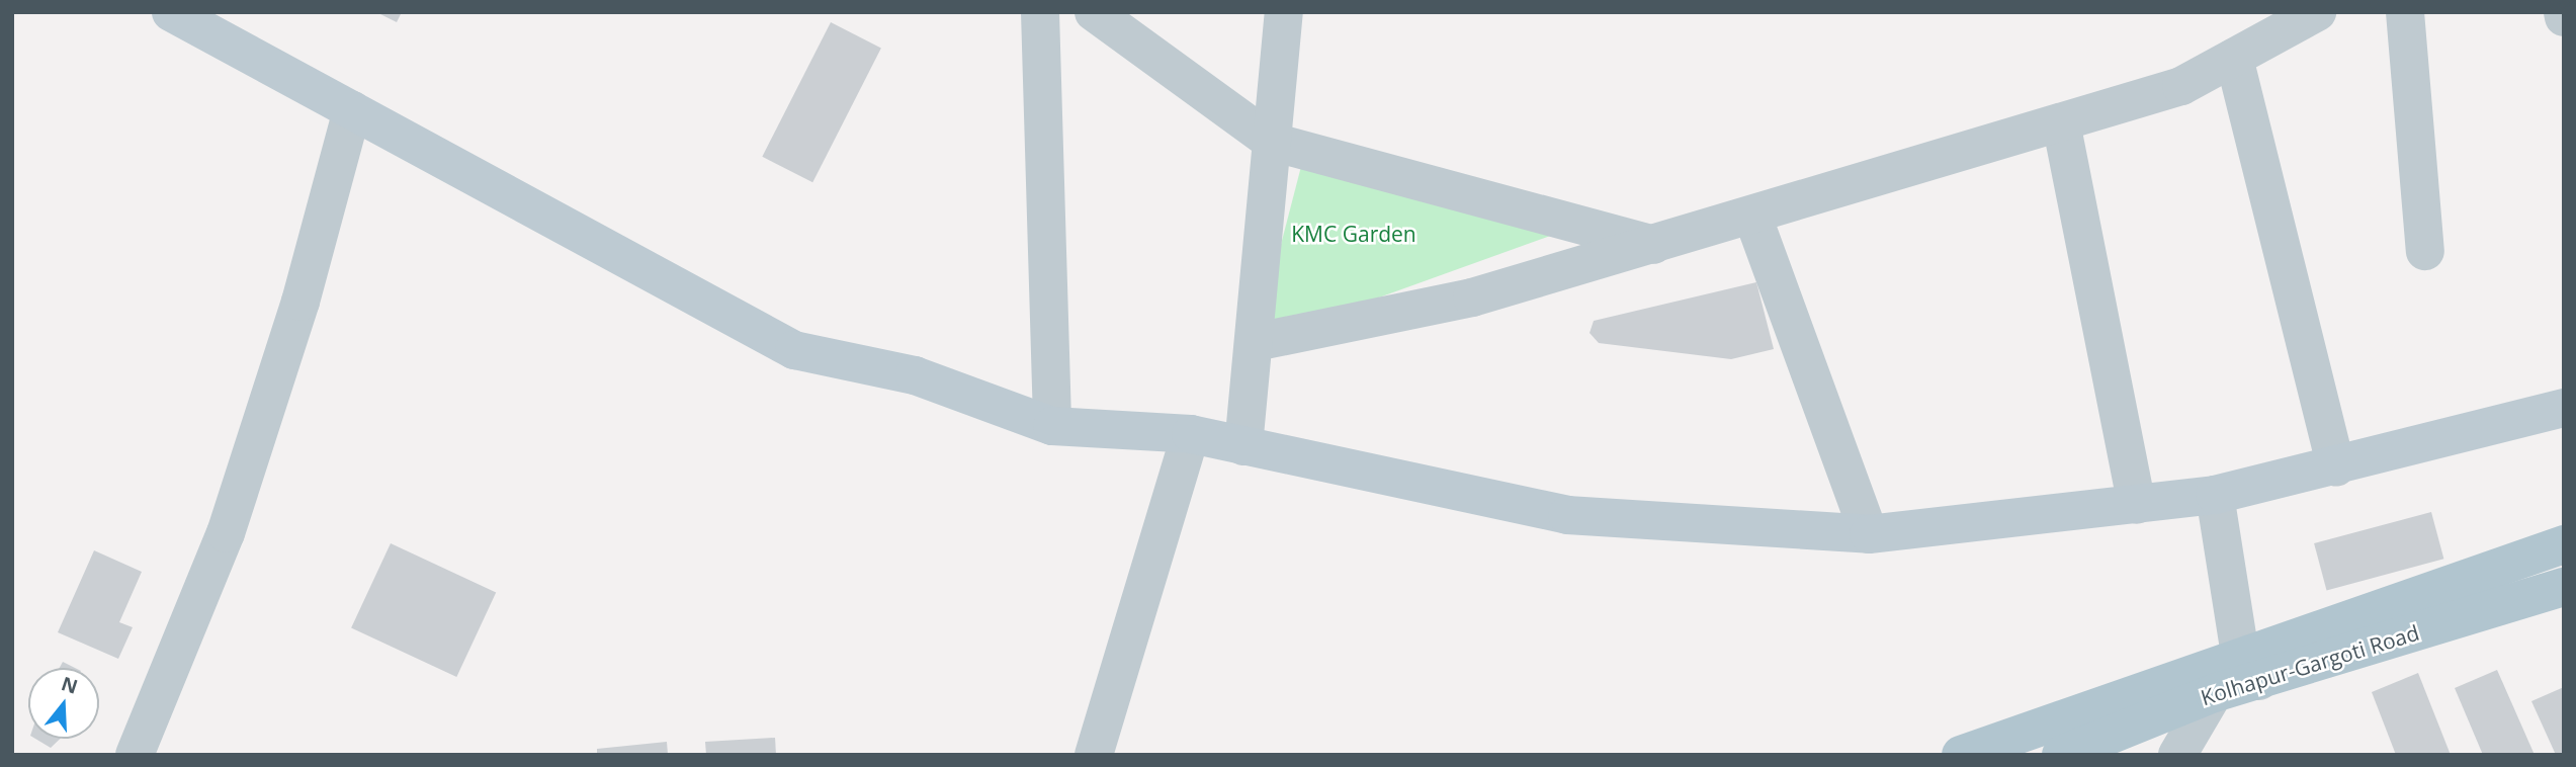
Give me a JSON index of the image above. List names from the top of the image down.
{
  "streets": {
    "main road": ["Kolhapur-Gargoti Road"]
  },
  "parks": ["KMC Garden"],
  "north": "top"
}
